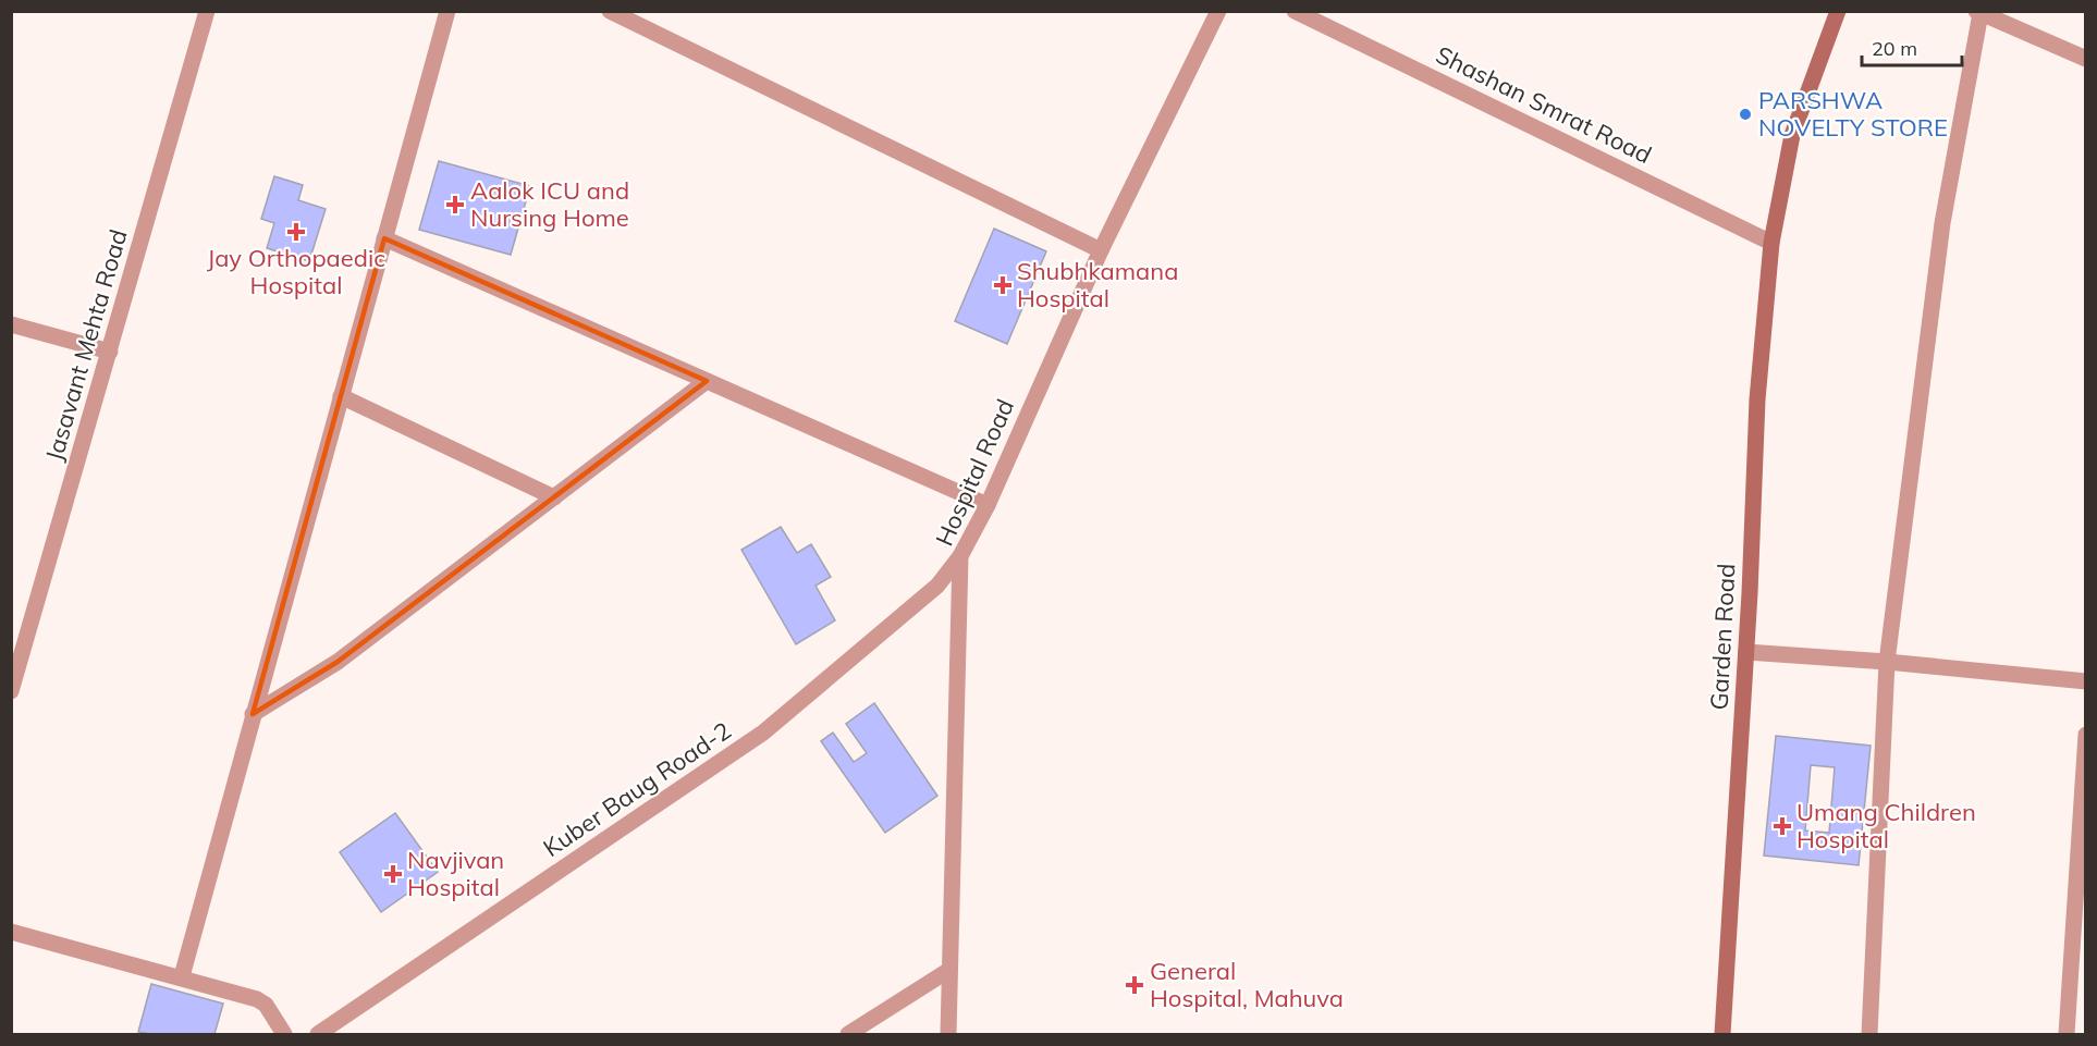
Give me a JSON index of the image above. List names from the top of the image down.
{
  "streets": {
    "main road": ["Garden Road"],
    "street": [
      "Shashan Smrat Road",
      "Jasavant Mehta Road",
      "Hospital Road",
      "Kuber Baug Road-2"
    ]
  },
  "crossings": [
    ["Shashan Smrat Road", "Garden Road"],
    ["Hospital Road", "Kuber Baug Road-2"]
  ],
  "places": {
    "other": ["PARSHWA NOVELTY STORE"],
    "health": [
      "Aalok ICU and Nursing Home",
      "Jay Orthopaedic Hospital",
      "Shubhkamana Hospital",
      "Umang Children Hospital",
      "Navjivan Hospital",
      "General Hospital, Mahuva"
    ]
  },
  "scale_bar": "20 m"
}
